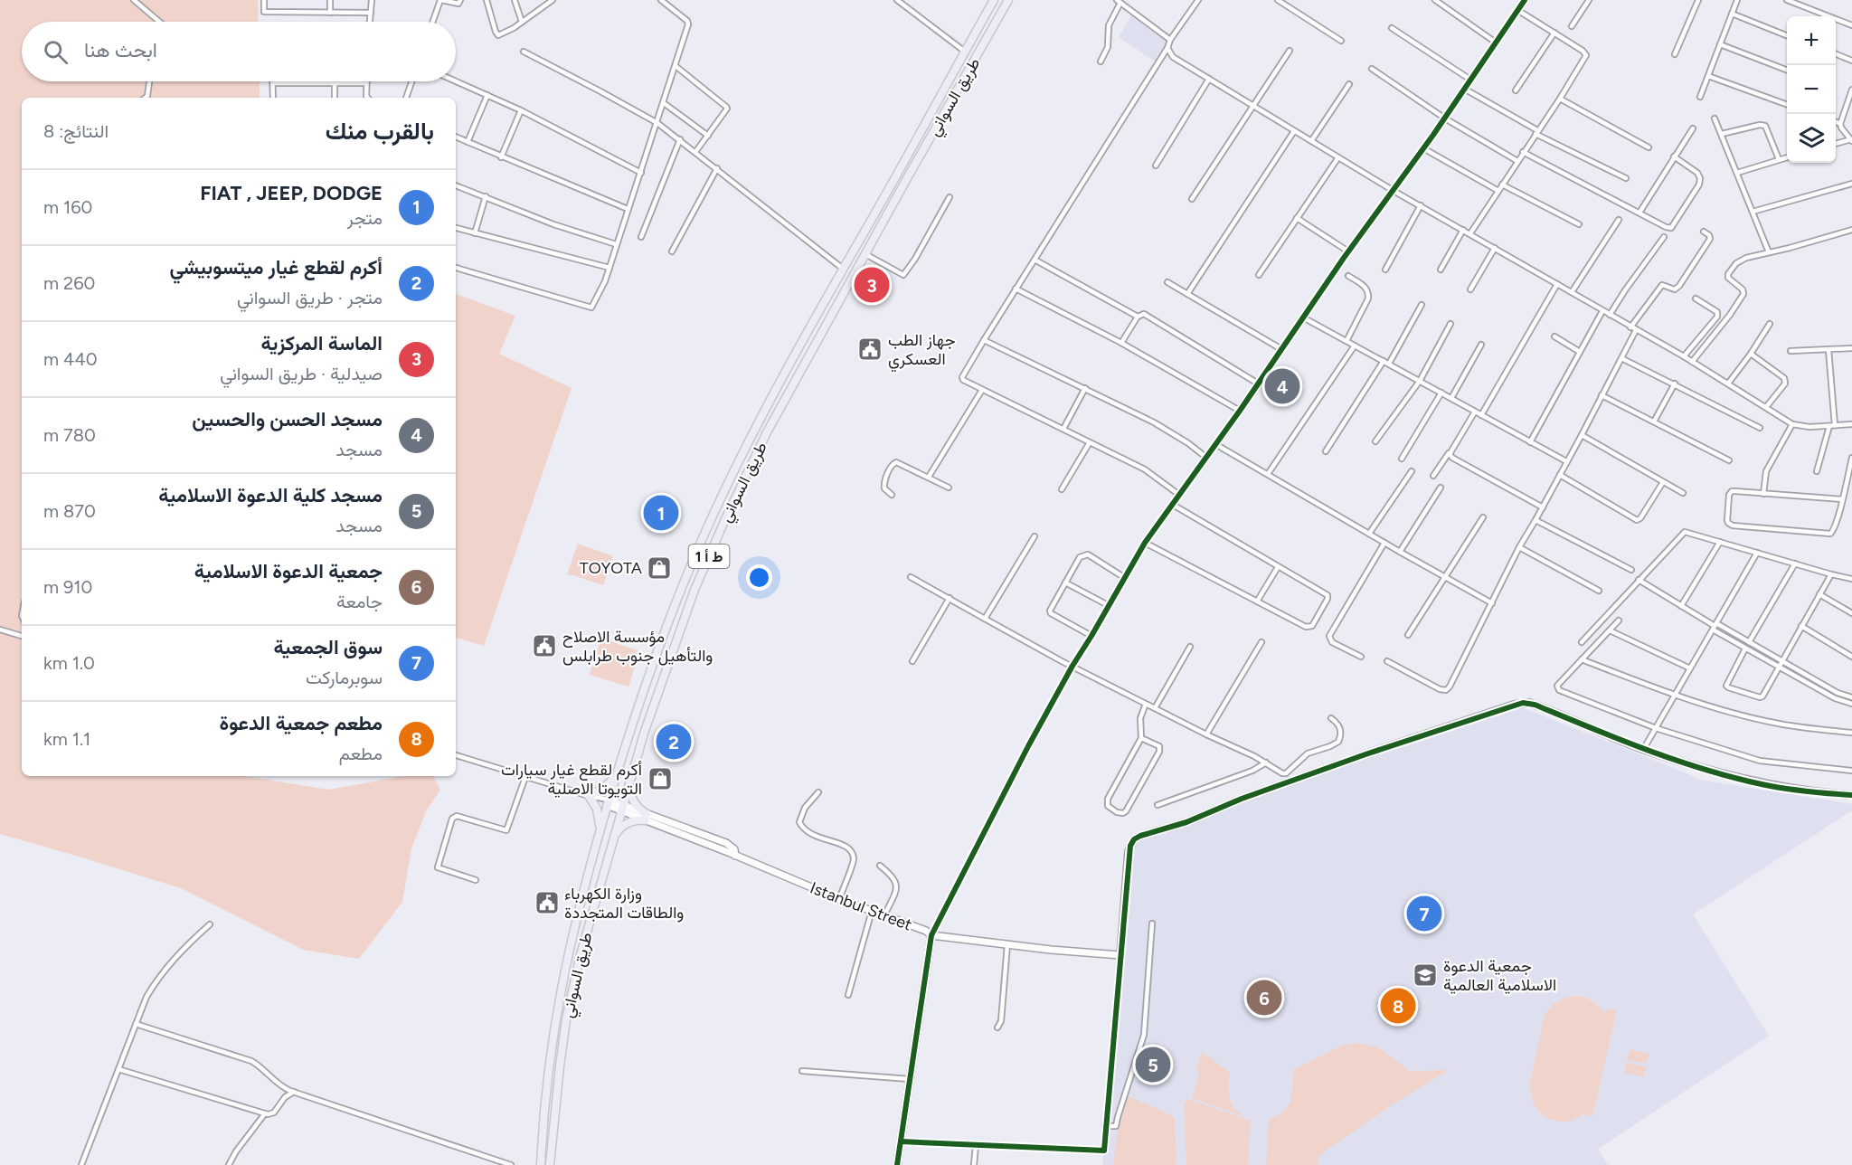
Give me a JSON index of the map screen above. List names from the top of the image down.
{
  "streets": {
    "highway": ["طريق السواني", "ط أ 1"],
    "street": ["Istanbul Street"]
  },
  "crossings": [
    ["طريق السواني", "Istanbul Street"]
  ],
  "places": {
    "public building": ["جهاز الطب العسكري", "مؤسسة الاصلاح والتأهيل جنوب طرابلس", "وزارة الكهرباء والطاقات المتجددة"],
    "shop": ["TOYOTA", "أكرم لقطع غيار سيارات التويوتا الاصلية"],
    "school or university": ["جمعية الدعوة الاسلامية العالمية"]
  },
  "page": {
    "map_buttons": ["+", "−"],
    "search": "ابحث هنا",
    "heading": ["بالقرب منك", "النتائج: 8"],
    "list": [
      {
        "mark": "1",
        "name": "FIAT , JEEP, DODGE",
        "note": "متجر",
        "value": "160 m"
      },
      {
        "mark": "2",
        "name": "أكرم لقطع غيار ميتسوبيشي",
        "note": "متجر · طريق السواني",
        "value": "260 m"
      },
      {
        "mark": "3",
        "name": "الماسة المركزية",
        "note": "صيدلية · طريق السواني",
        "value": "440 m"
      },
      {
        "mark": "4",
        "name": "مسجد الحسن والحسين",
        "note": "مسجد",
        "value": "780 m"
      },
      {
        "mark": "5",
        "name": "مسجد كلية الدعوة الاسلامية",
        "note": "مسجد",
        "value": "870 m"
      },
      {
        "mark": "6",
        "name": "جمعية الدعوة الاسلامية",
        "note": "جامعة",
        "value": "910 m"
      },
      {
        "mark": "7",
        "name": "سوق الجمعية",
        "note": "سوبرماركت",
        "value": "1.0 km"
      },
      {
        "mark": "8",
        "name": "مطعم جمعية الدعوة",
        "note": "مطعم",
        "value": "1.1 km"
      }
    ],
    "pins": [
      "3",
      "4",
      "1",
      "2",
      "7",
      "6",
      "8",
      "5"
    ]
  }
}
